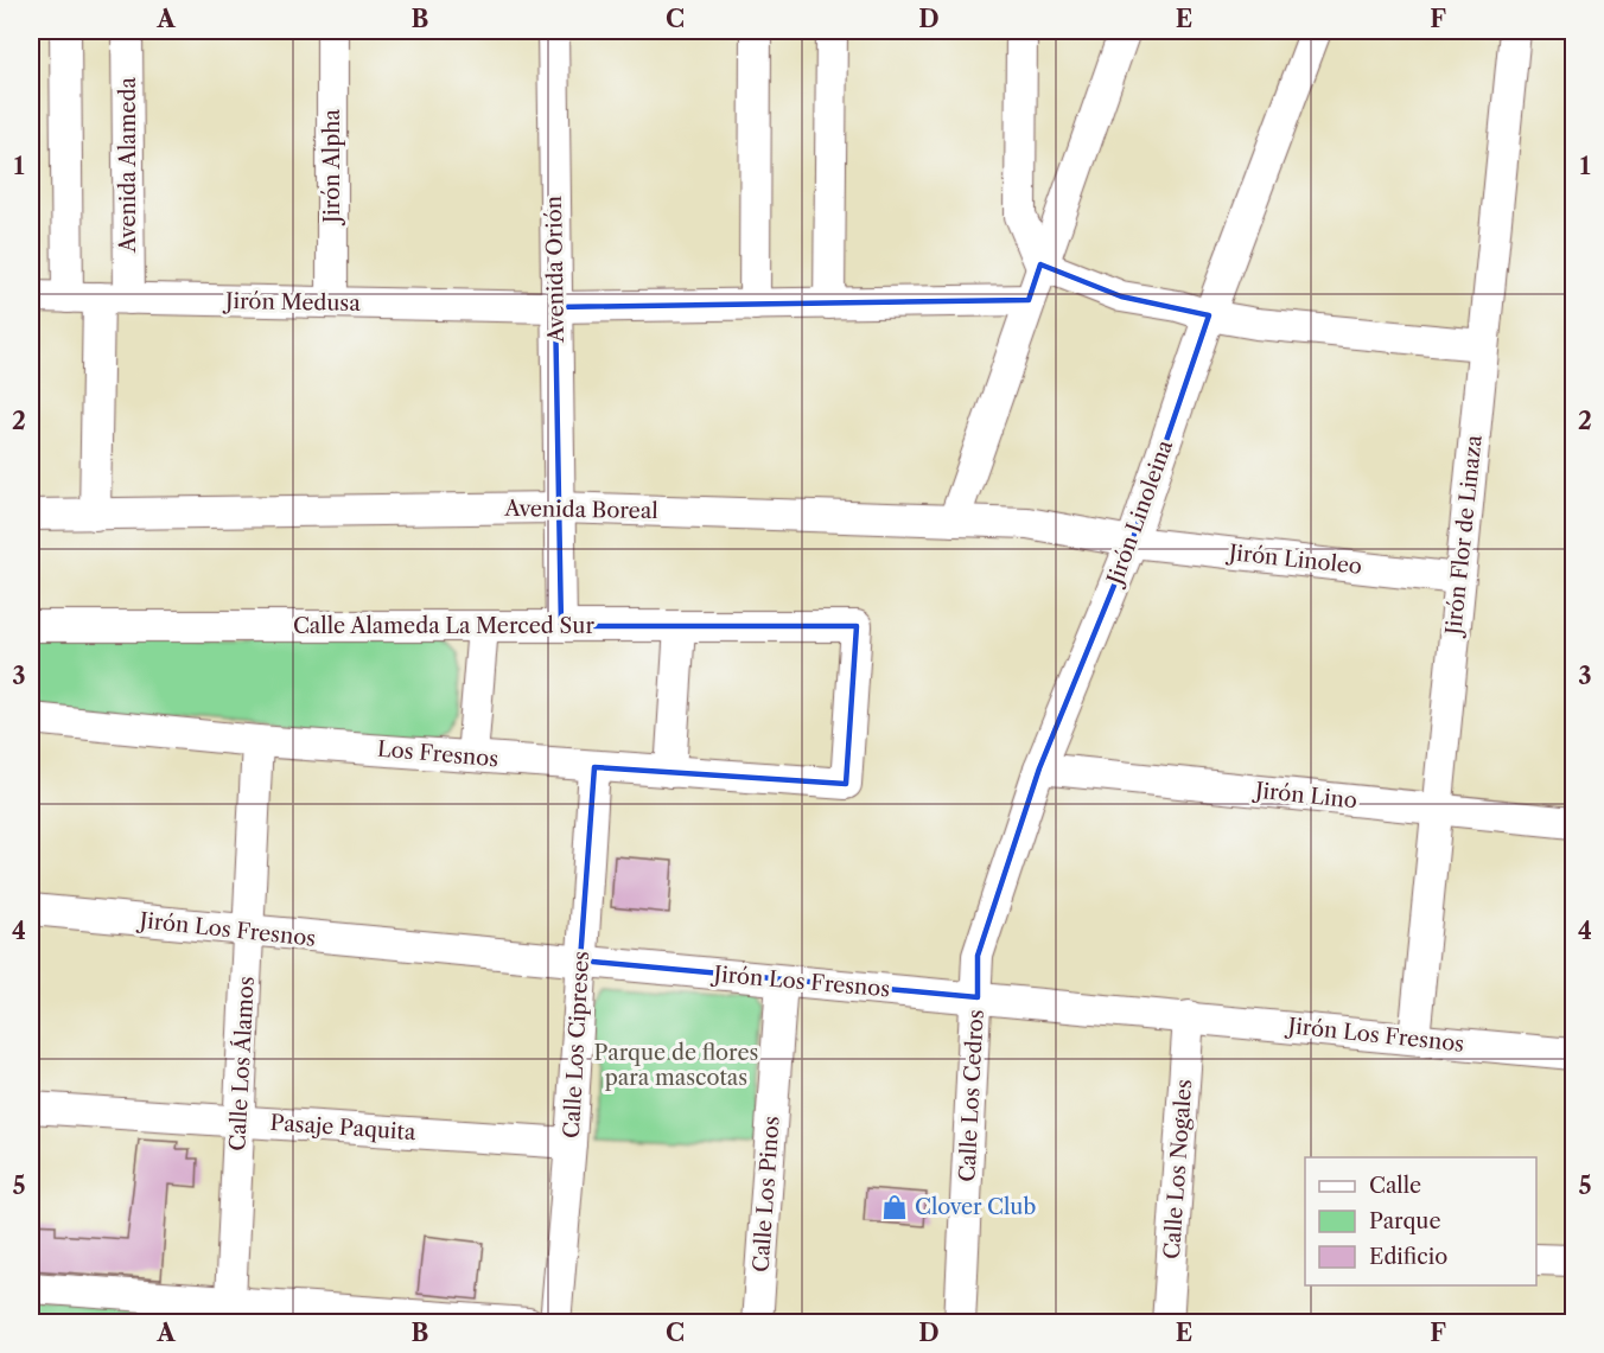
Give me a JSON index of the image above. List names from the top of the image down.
{
  "streets": {
    "street": [
      "Avenida Alameda",
      "Jirón Alpha",
      "Avenida Orión",
      "Jirón Medusa",
      "Avenida Boreal",
      "Jirón Linoleina",
      "Jirón Flor de Linaza",
      "Jirón Linoleo",
      "Calle Alameda La Merced Sur",
      "Los Fresnos",
      "Jirón Lino",
      "Jirón Los Fresnos",
      "Calle Los Cipreses",
      "Calle Los Álamos",
      "Calle Los Cedros",
      "Pasaje Paquita",
      "Calle Los Nogales",
      "Calle Los Pinos"
    ]
  },
  "crossings": [
    ["Avenida Alameda", "Jirón Medusa"],
    ["Jirón Alpha", "Jirón Medusa"],
    ["Avenida Orión", "Jirón Medusa"],
    ["Avenida Orión", "Avenida Boreal"],
    ["Avenida Orión", "Calle Alameda La Merced Sur"],
    ["Avenida Boreal", "Jirón Linoleina"],
    ["Avenida Boreal", "Jirón Linoleo"],
    ["Jirón Linoleina", "Jirón Linoleo"],
    ["Jirón Linoleina", "Jirón Lino"],
    ["Jirón Linoleina", "Jirón Los Fresnos"],
    ["Jirón Linoleina", "Calle Los Cedros"],
    ["Jirón Flor de Linaza", "Jirón Linoleo"],
    ["Jirón Flor de Linaza", "Jirón Lino"],
    ["Jirón Flor de Linaza", "Jirón Los Fresnos"],
    ["Calle Alameda La Merced Sur", "Los Fresnos"],
    ["Los Fresnos", "Calle Los Cipreses"],
    ["Los Fresnos", "Calle Los Álamos"],
    ["Jirón Los Fresnos", "Calle Los Cipreses"],
    ["Jirón Los Fresnos", "Calle Los Álamos"],
    ["Jirón Los Fresnos", "Calle Los Cedros"],
    ["Jirón Los Fresnos", "Calle Los Nogales"],
    ["Jirón Los Fresnos", "Calle Los Pinos"],
    ["Calle Los Cipreses", "Pasaje Paquita"],
    ["Calle Los Álamos", "Pasaje Paquita"]
  ],
  "parks": ["Parque de flores para mascotas"],
  "places": {
    "shop": ["Clover Club"]
  },
  "legend": ["Calle", "Parque", "Edificio"],
  "grid": {
    "columns": [
      "A",
      "B",
      "C",
      "D",
      "E",
      "F"
    ],
    "rows": [
      "1",
      "2",
      "3",
      "4",
      "5"
    ]
  }
}
